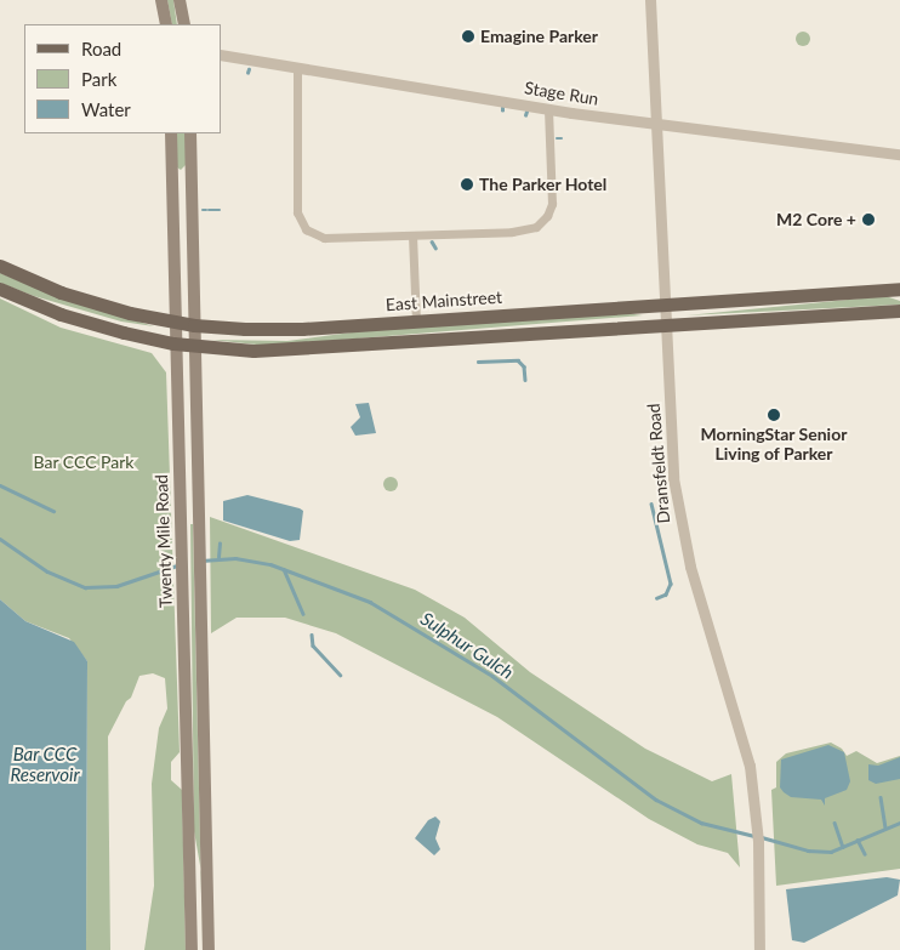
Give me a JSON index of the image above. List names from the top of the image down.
{
  "streets": {
    "main road": ["East Mainstreet", "Twenty Mile Road"],
    "street": ["Stage Run", "Dransfeldt Road"]
  },
  "crossings": [
    ["Stage Run", "Dransfeldt Road"],
    ["East Mainstreet", "Dransfeldt Road"],
    ["East Mainstreet", "Twenty Mile Road"]
  ],
  "water": ["Sulphur Gulch", "Bar CCC Reservoir"],
  "parks": ["Bar CCC Park"],
  "places": [
    "Emagine Parker",
    "The Parker Hotel",
    "M2 Core +",
    "MorningStar Senior Living of Parker"
  ],
  "legend": ["Road", "Park", "Water"]
}
